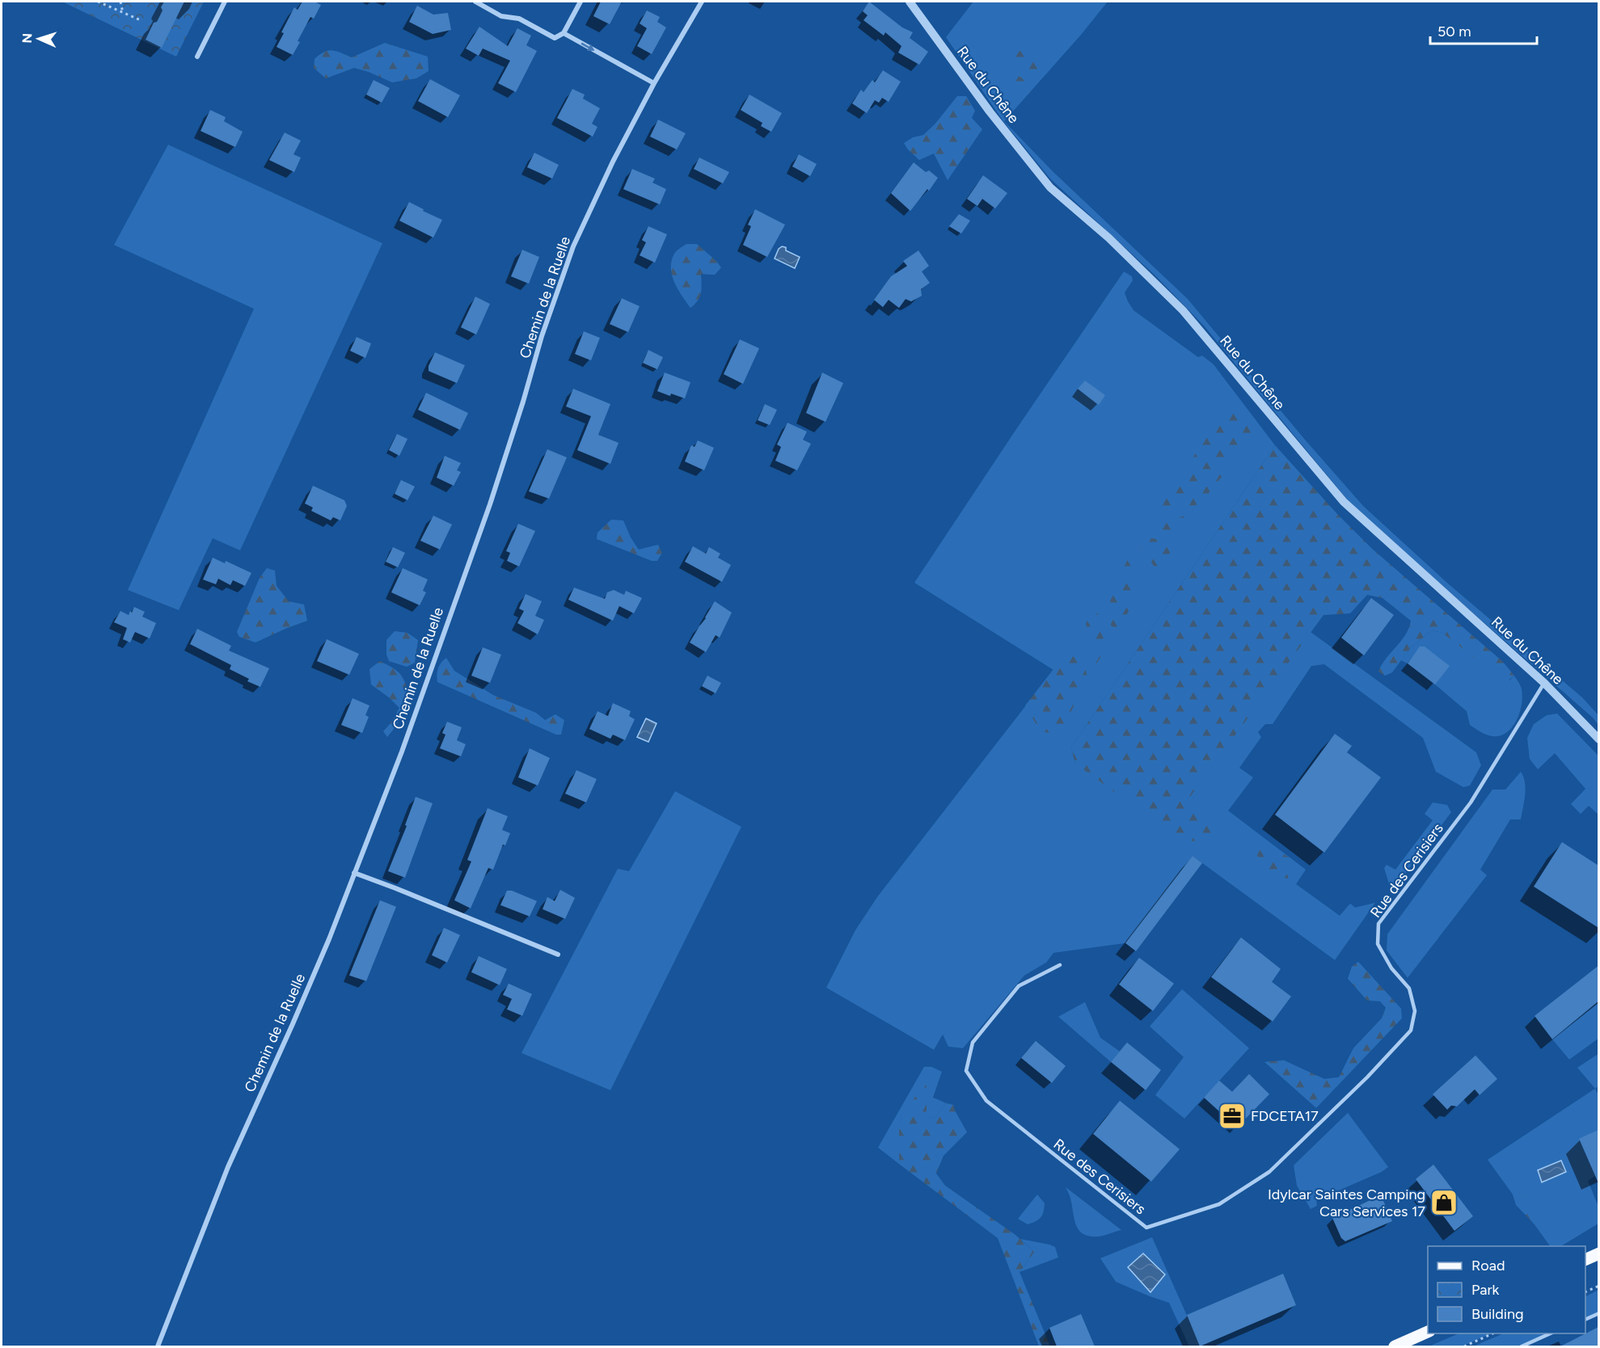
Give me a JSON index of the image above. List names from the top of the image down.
{
  "streets": {
    "street": ["Rue du Chêne", "Chemin de la Ruelle"],
    "lane": ["Rue des Cerisiers"]
  },
  "crossings": [
    ["Rue du Chêne", "Rue des Cerisiers"]
  ],
  "places": {
    "office": ["FDCETA17"],
    "shop": ["Idylcar Saintes Camping Cars Services 17"]
  },
  "legend": ["Road", "Park", "Building"],
  "scale_bar": "50 m",
  "north": "left"
}
